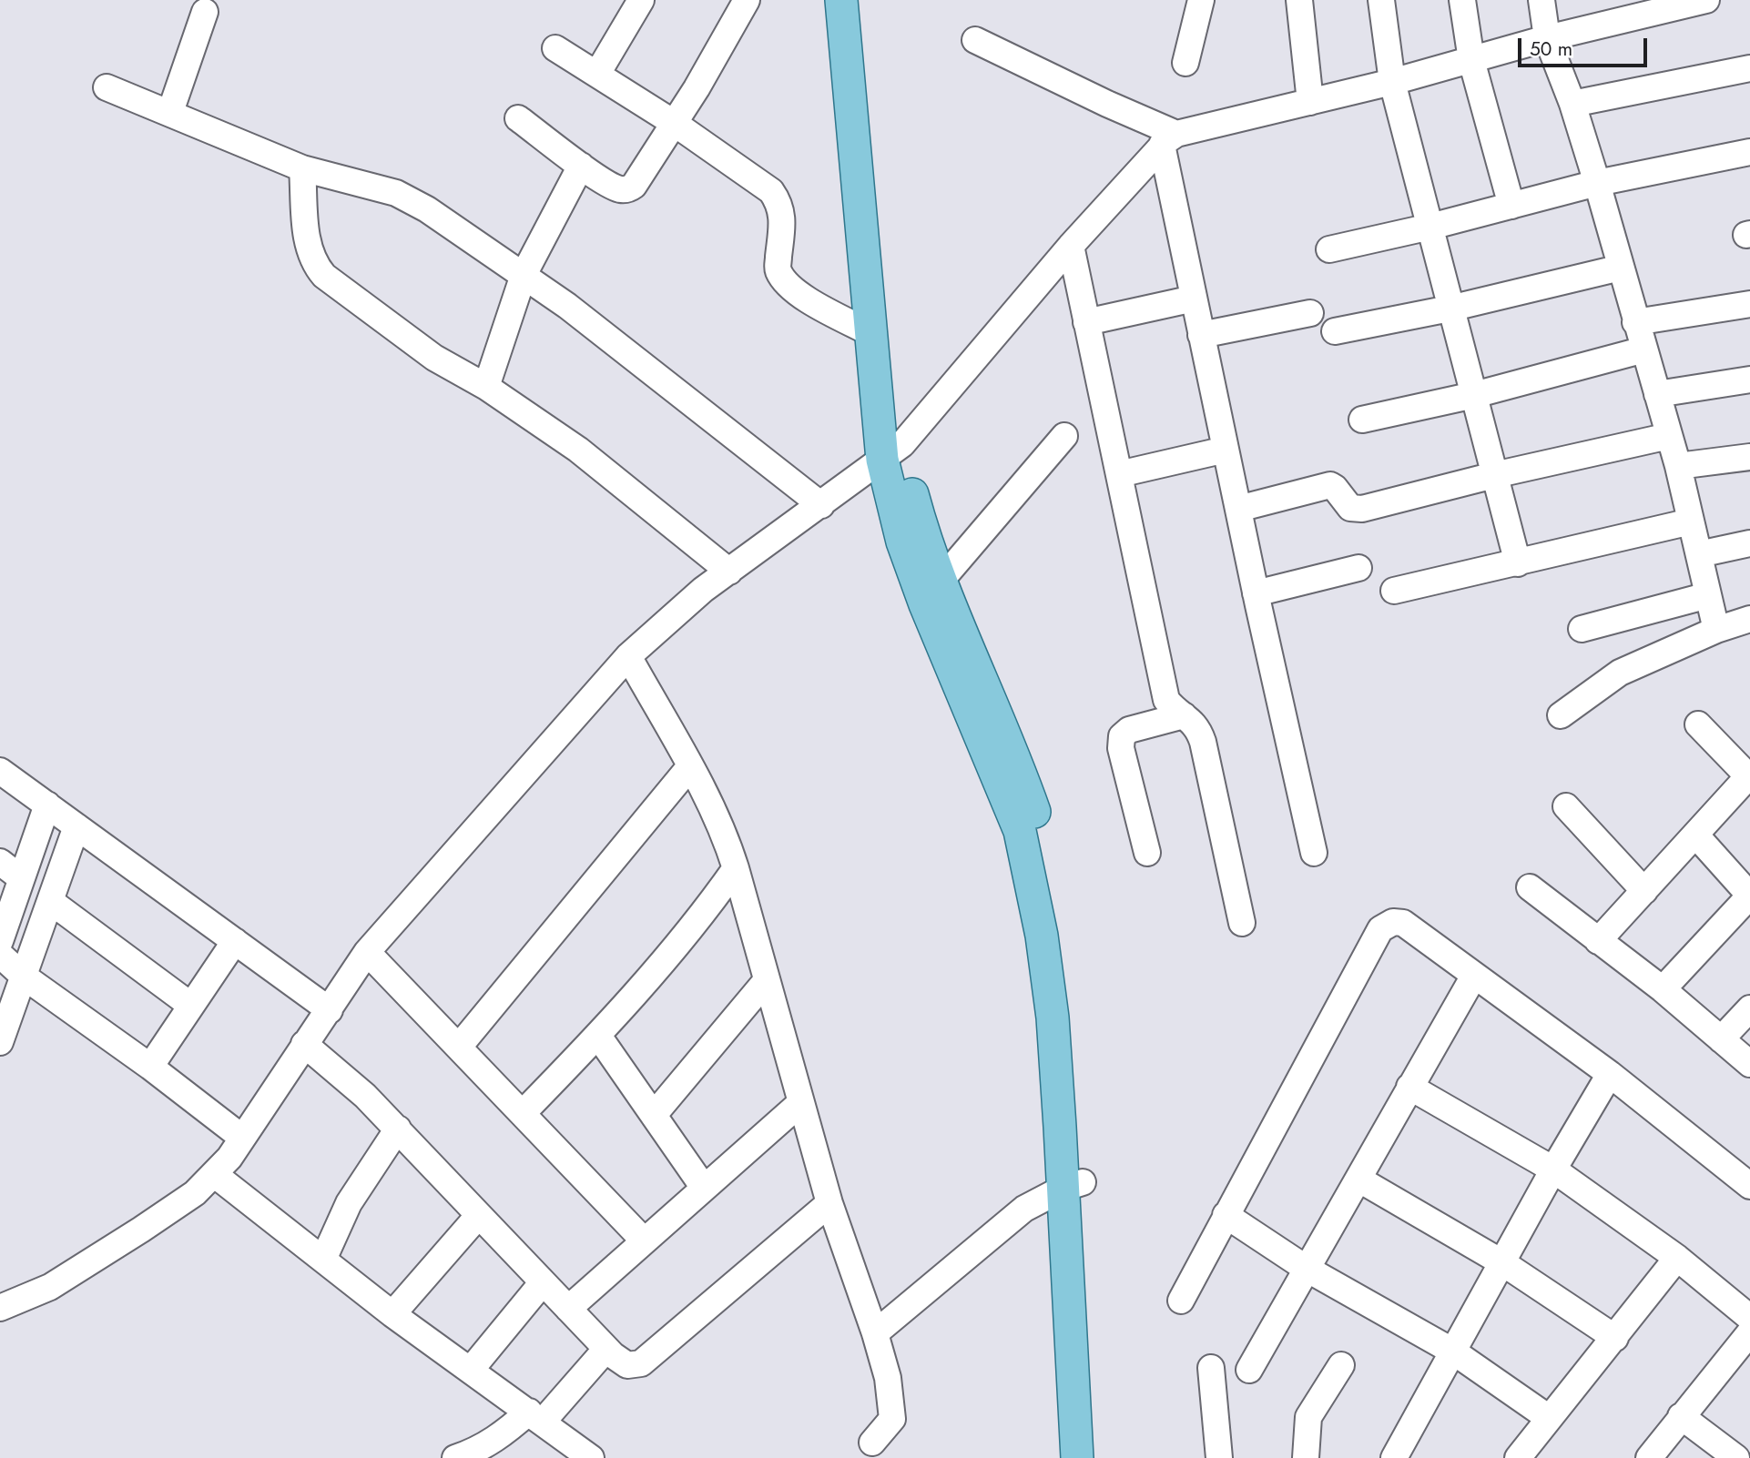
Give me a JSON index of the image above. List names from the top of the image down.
{
  "scale_bar": "50 m"
}
